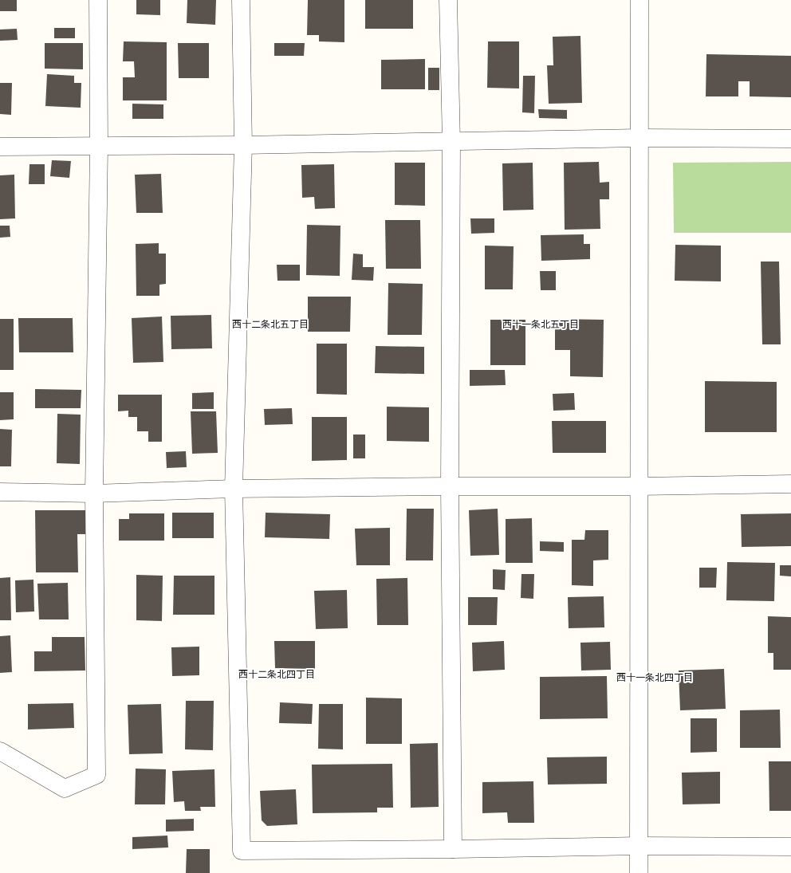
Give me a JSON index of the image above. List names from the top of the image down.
{
  "districts": [
    "西十二条北五丁目",
    "西十一条北五丁目",
    "西十二条北四丁目",
    "西十一条北四丁目"
  ]
}
